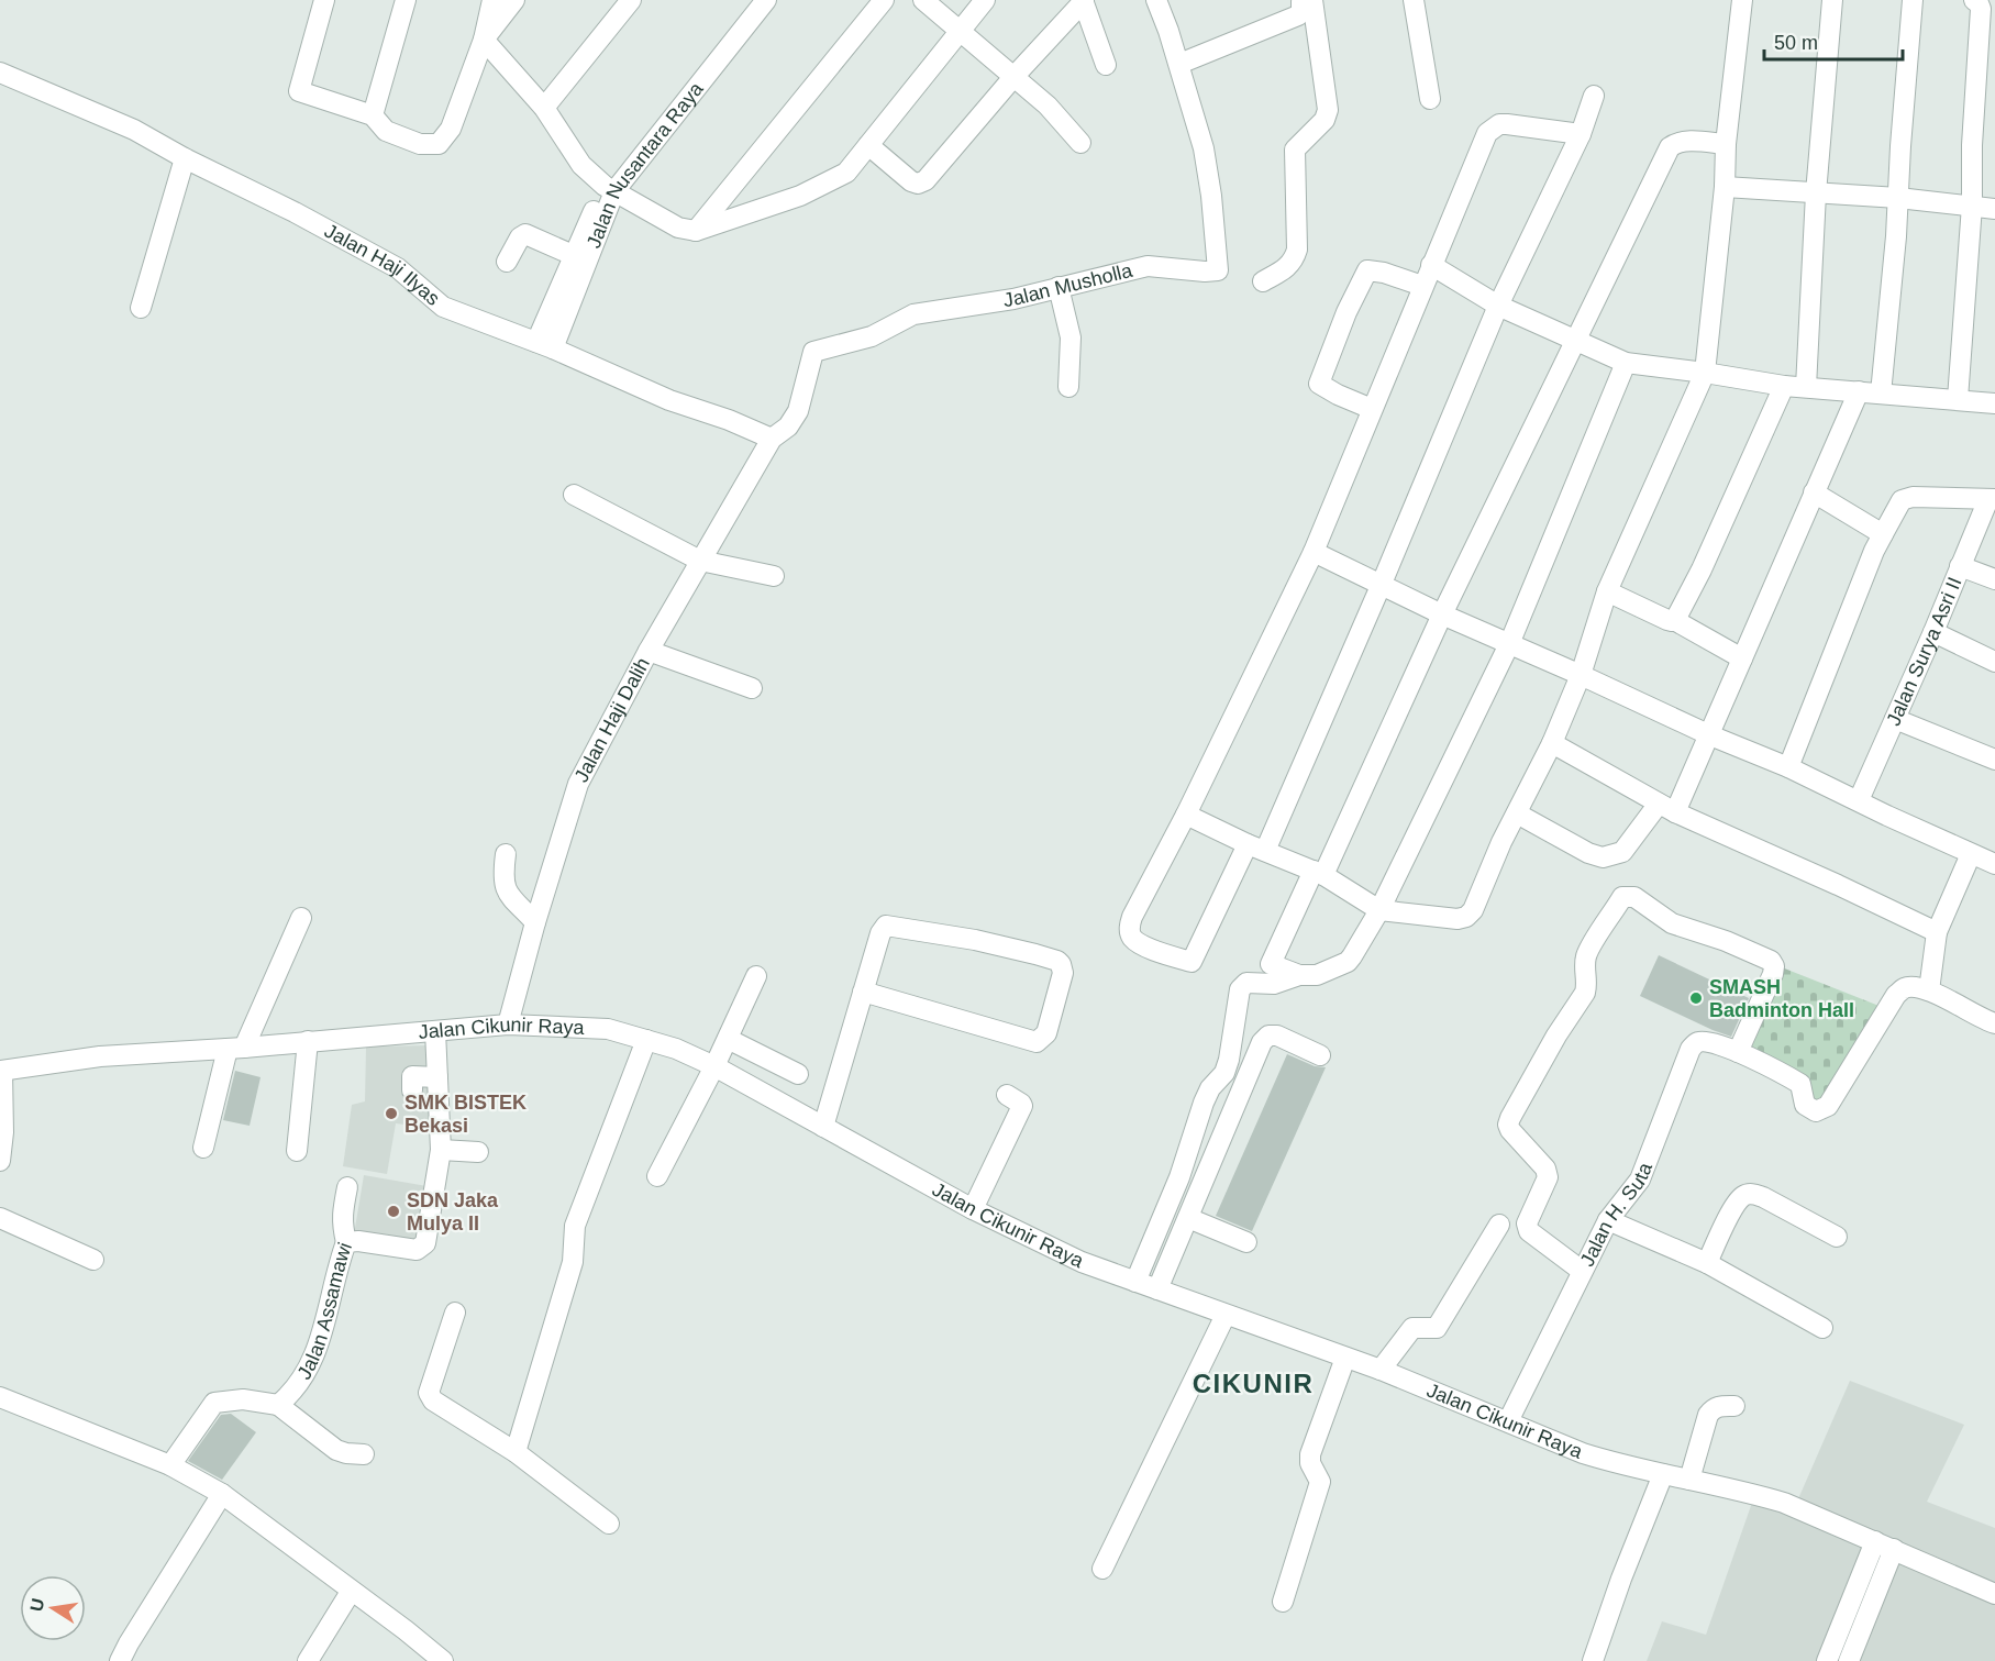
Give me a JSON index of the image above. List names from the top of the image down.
{
  "streets": {
    "street": [
      "Jalan Nusantara Raya",
      "Jalan Haji Ilyas",
      "Jalan Musholla",
      "Jalan Surya Asri II",
      "Jalan Haji Dalih",
      "Jalan Cikunir Raya",
      "Jalan H. Suta",
      "Jalan Assamawi"
    ]
  },
  "crossings": [
    ["Jalan Nusantara Raya", "Jalan Haji Ilyas"],
    ["Jalan Haji Ilyas", "Jalan Musholla"],
    ["Jalan Haji Ilyas", "Jalan Haji Dalih"],
    ["Jalan Musholla", "Jalan Haji Dalih"],
    ["Jalan Haji Dalih", "Jalan Cikunir Raya"],
    ["Jalan Cikunir Raya", "Jalan H. Suta"],
    ["Jalan Cikunir Raya", "Jalan Assamawi"]
  ],
  "districts": ["CIKUNIR"],
  "places": ["SMASH Badminton Hall", "SMK BISTEK Bekasi", "SDN Jaka Mulya II"],
  "scale_bar": "50 m",
  "north": "left"
}
